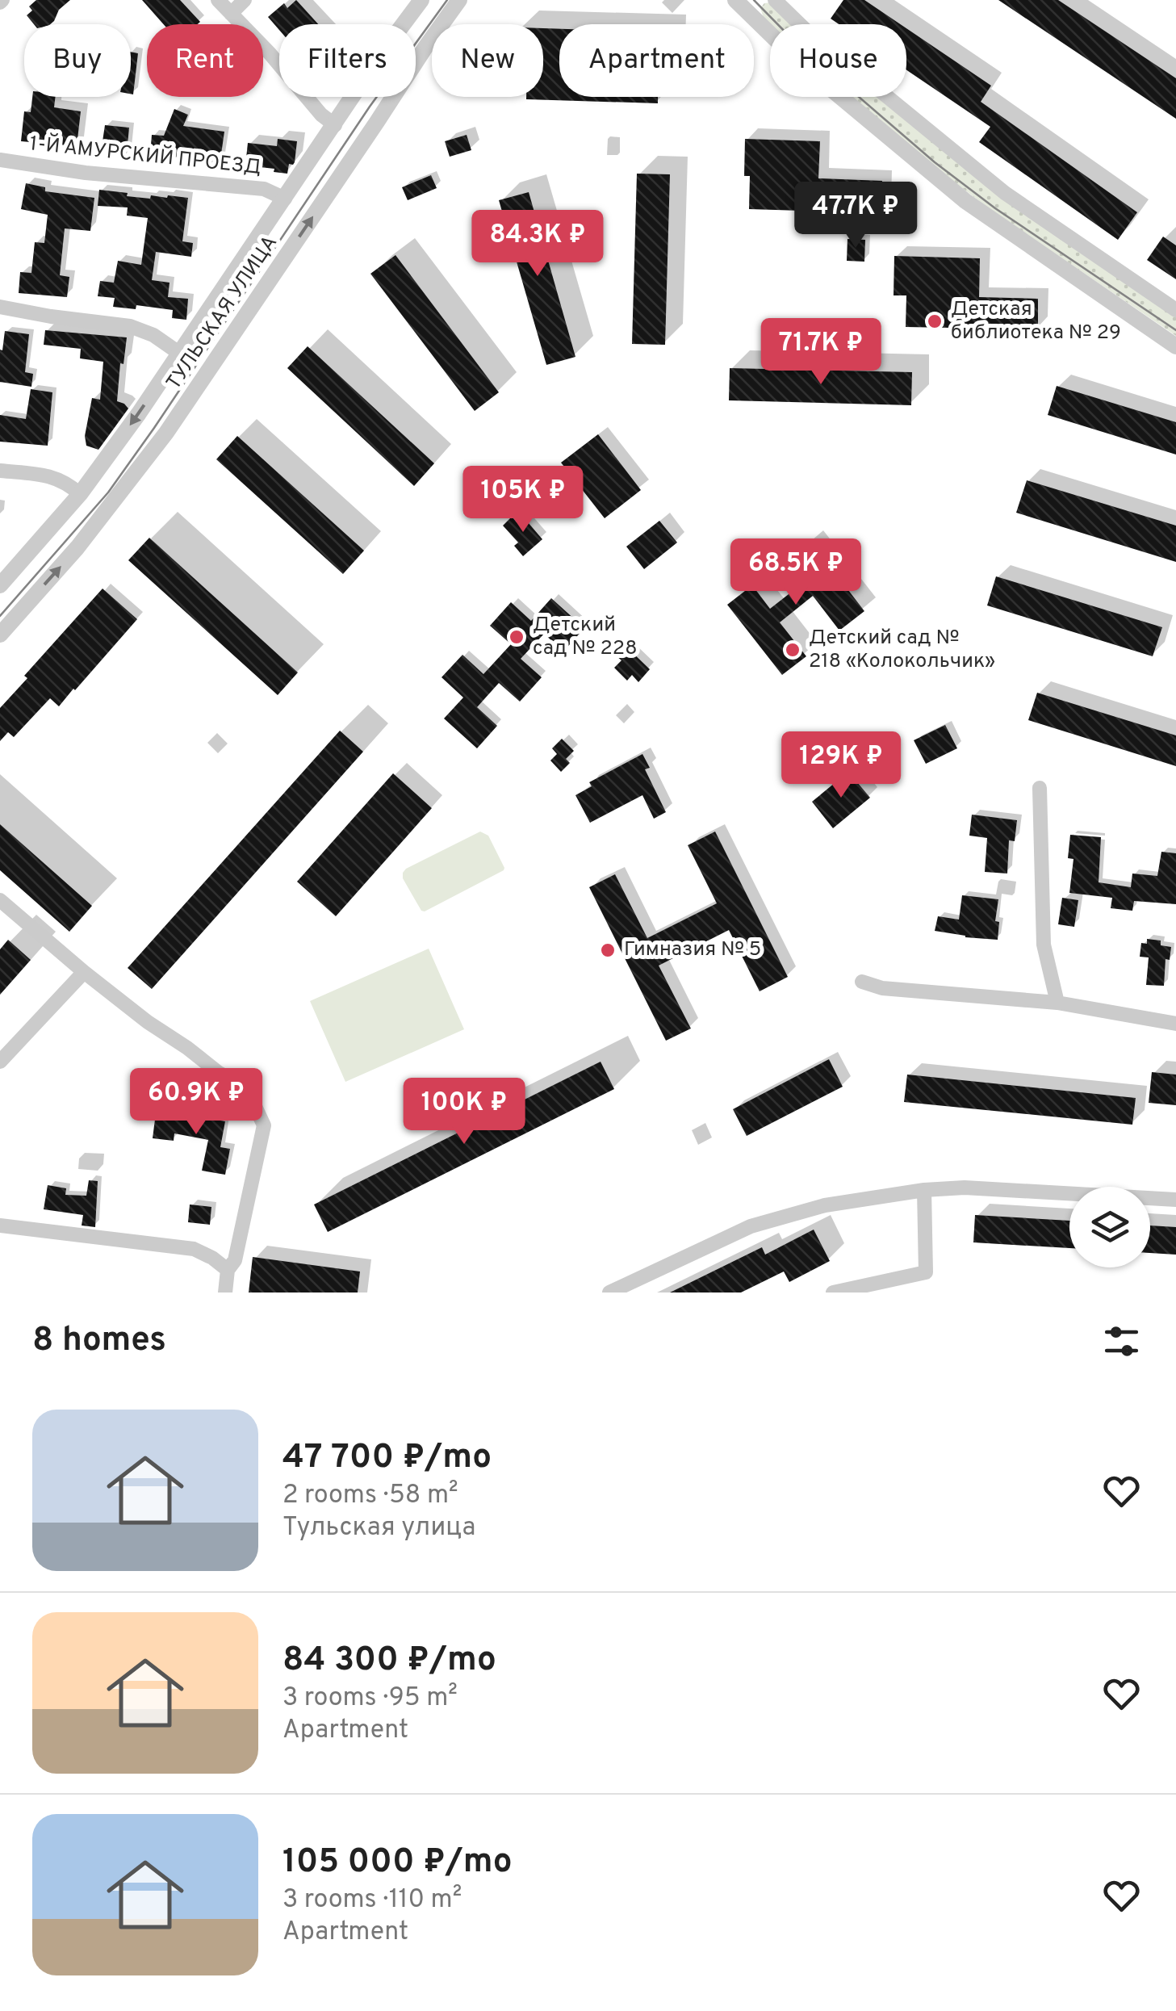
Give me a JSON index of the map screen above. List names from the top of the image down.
{
  "streets": {
    "street": ["1-Й АМУРСКИЙ ПРОЕЗД", "ТУЛЬСКАЯ УЛИЦА"]
  },
  "crossings": [
    ["1-Й АМУРСКИЙ ПРОЕЗД", "ТУЛЬСКАЯ УЛИЦА"]
  ],
  "places": [
    "Детская библиотека № 29",
    "Детский сад № 228",
    "Детский сад № 218 «Колокольчик»",
    "Гимназия № 5"
  ],
  "page": {
    "chip": [
      "Buy",
      "Rent",
      "Filters",
      "New",
      "Apartment",
      "House"
    ],
    "price": [
      "47.7K ₽",
      "84.3K ₽",
      "71.7K ₽",
      "105K ₽",
      "68.5K ₽",
      "129K ₽",
      "60.9K ₽",
      "100K ₽"
    ],
    "heading": "8 homes",
    "list": [
      {
        "name": "47 700 ₽/mo",
        "note": "2 rooms · 58 m² · Тульская улица"
      },
      {
        "name": "84 300 ₽/mo",
        "note": "3 rooms · 95 m² · Apartment"
      },
      {
        "name": "105 000 ₽/mo",
        "note": "3 rooms · 110 m² · Apartment"
      }
    ]
  }
}
